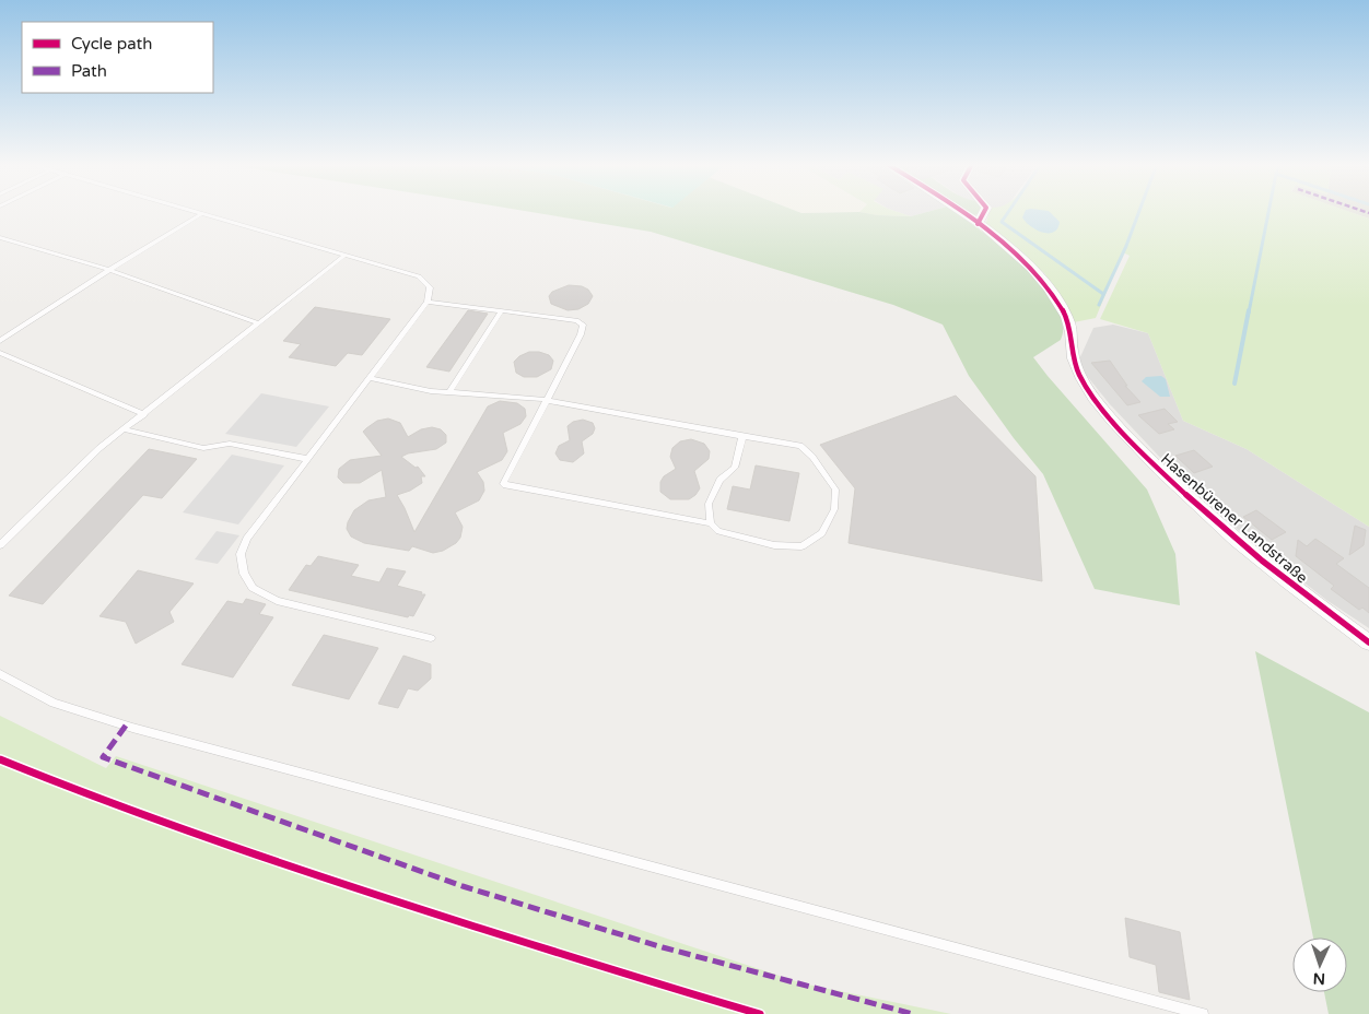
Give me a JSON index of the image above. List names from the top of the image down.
{
  "streets": {
    "street": ["Hasenbürener Landstraße"]
  },
  "legend": ["Cycle path", "Path"],
  "north": "bottom"
}
